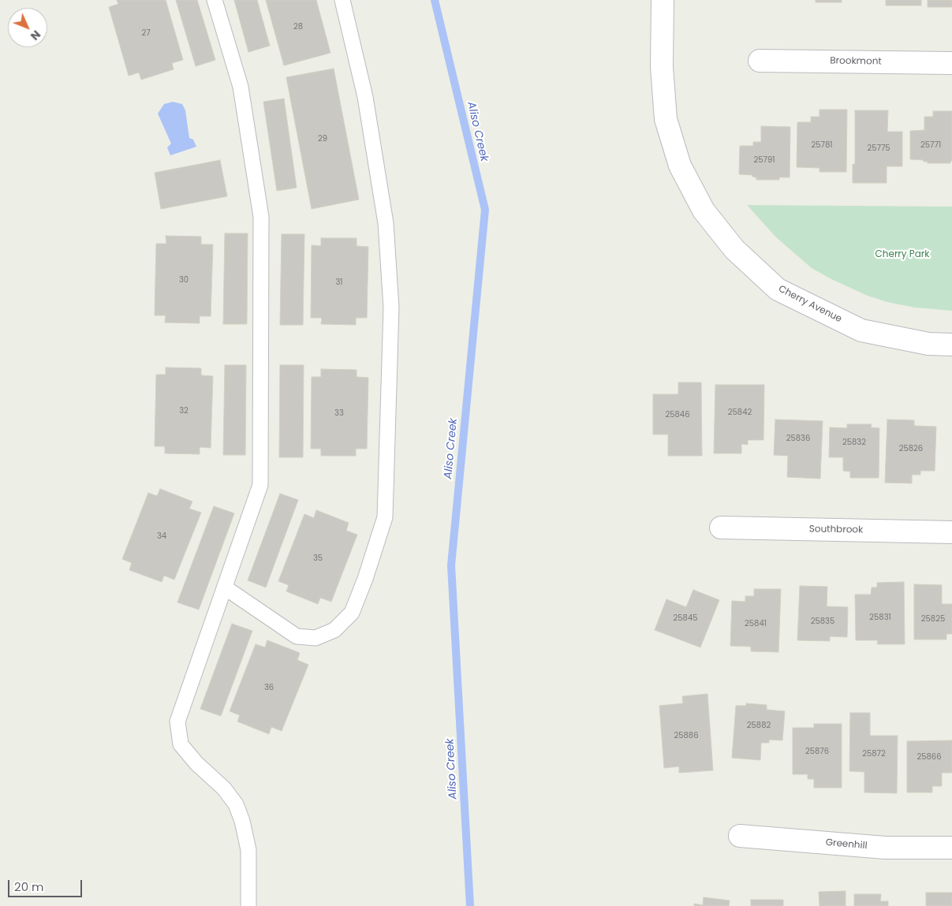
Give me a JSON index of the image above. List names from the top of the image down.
{
  "streets": {
    "street": [
      "Brookmont",
      "Cherry Avenue",
      "Southbrook",
      "Greenhill"
    ]
  },
  "water": ["Aliso Creek"],
  "parks": ["Cherry Park"],
  "house_numbers": [
    "28",
    "27",
    "29",
    "25781",
    "25771",
    "25775",
    "25791",
    "30",
    "31",
    "32",
    "25842",
    "33",
    "25846",
    "25836",
    "25832",
    "25826",
    "34",
    "35",
    "25831",
    "25845",
    "25825",
    "25835",
    "25841",
    "36",
    "25882",
    "25886",
    "25876",
    "25872",
    "25866"
  ],
  "scale_bar": "20 m",
  "north": "bottom right"
}
